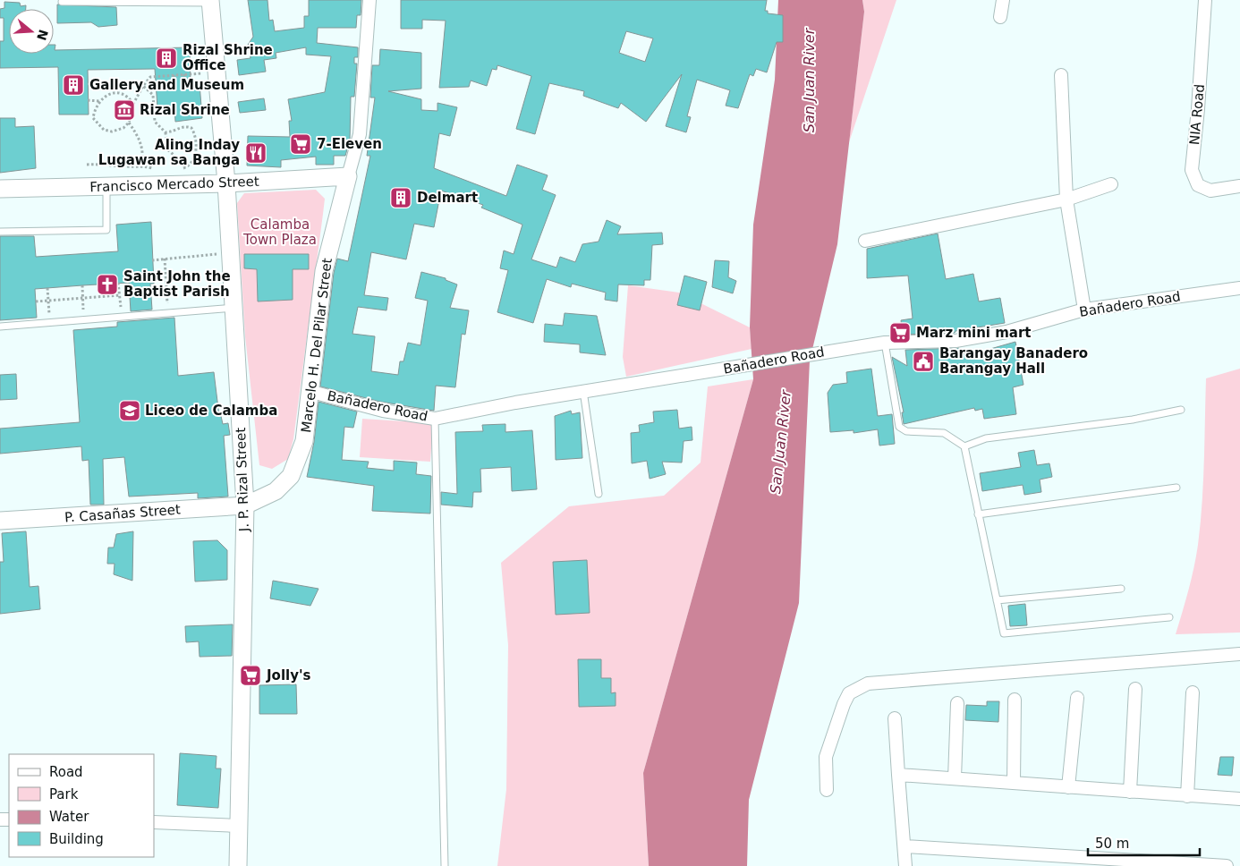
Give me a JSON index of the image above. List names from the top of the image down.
{
  "streets": {
    "main road": [
      "Francisco Mercado Street",
      "Marcelo H. Del Pilar Street",
      "J. P. Rizal Street",
      "P. Casañas Street"
    ],
    "street": ["NIA Road", "Bañadero Road"]
  },
  "crossings": [
    ["Francisco Mercado Street", "Marcelo H. Del Pilar Street"],
    ["Francisco Mercado Street", "J. P. Rizal Street"],
    ["Bañadero Road", "Marcelo H. Del Pilar Street"],
    ["Marcelo H. Del Pilar Street", "J. P. Rizal Street"],
    ["Marcelo H. Del Pilar Street", "P. Casañas Street"],
    ["J. P. Rizal Street", "P. Casañas Street"]
  ],
  "water": ["San Juan River"],
  "parks": ["Calamba Town Plaza"],
  "places": {
    "building": ["Rizal Shrine Office", "Gallery and Museum", "Delmart"],
    "museum": ["Rizal Shrine"],
    "supermarket": ["7-Eleven", "Marz mini mart", "Jolly's"],
    "restaurant": ["Aling Inday Lugawan sa Banga"],
    "church": ["Saint John the Baptist Parish"],
    "public building": ["Barangay Banadero Barangay Hall"],
    "school or university": ["Liceo de Calamba"]
  },
  "legend": [
    "Road",
    "Park",
    "Water",
    "Building"
  ],
  "scale_bar": "50 m",
  "north": "right"
}
